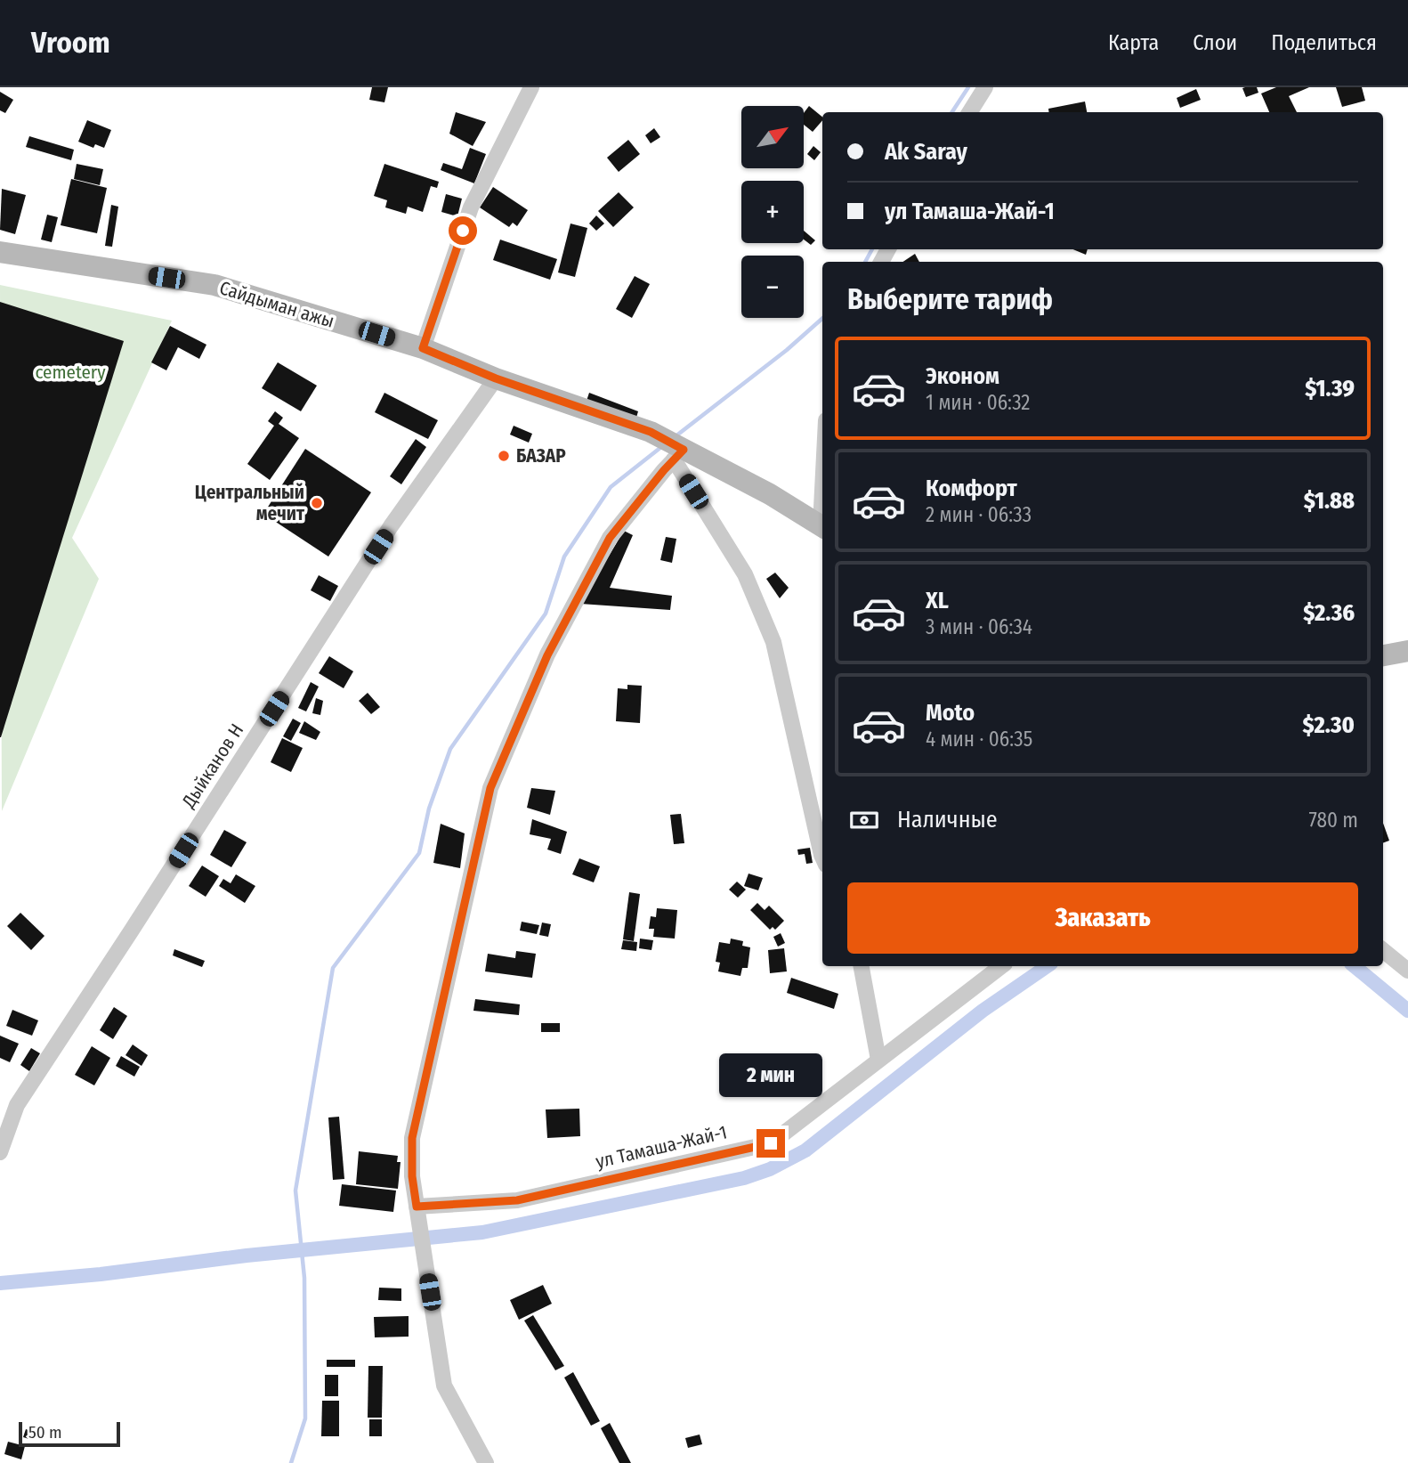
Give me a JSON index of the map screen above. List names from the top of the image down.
{
  "streets": {
    "main road": ["Сайдыман ажы"],
    "street": ["Дыйканов Н", "ул Тамаша-Жай-1"]
  },
  "crossings": [
    ["Сайдыман ажы", "Дыйканов Н"]
  ],
  "parks": ["cemetery"],
  "places": ["БАЗАР", "Центральный мечит"],
  "scale_bar": "50 m",
  "north": "top right",
  "page": {
    "header": "Vroom",
    "nav": ["Карта", "Слои", "Поделиться"],
    "map_buttons": ["+", "−"],
    "banner": ["Ak Saray", "ул Тамаша-Жай-1"],
    "heading": "Выберите тариф",
    "list": [
      {
        "name": "Эконом",
        "note": "1 мин · 06:32",
        "value": "$1.39"
      },
      {
        "name": "Комфорт",
        "note": "2 мин · 06:33",
        "value": "$1.88"
      },
      {
        "name": "XL",
        "note": "3 мин · 06:34",
        "value": "$2.36"
      },
      {
        "name": "Moto",
        "note": "4 мин · 06:35",
        "value": "$2.30"
      }
    ],
    "pay": ["Наличные", "780 m"],
    "buttons": "Заказать",
    "bubble": "2 мин",
    "scale": "50 m"
  }
}
